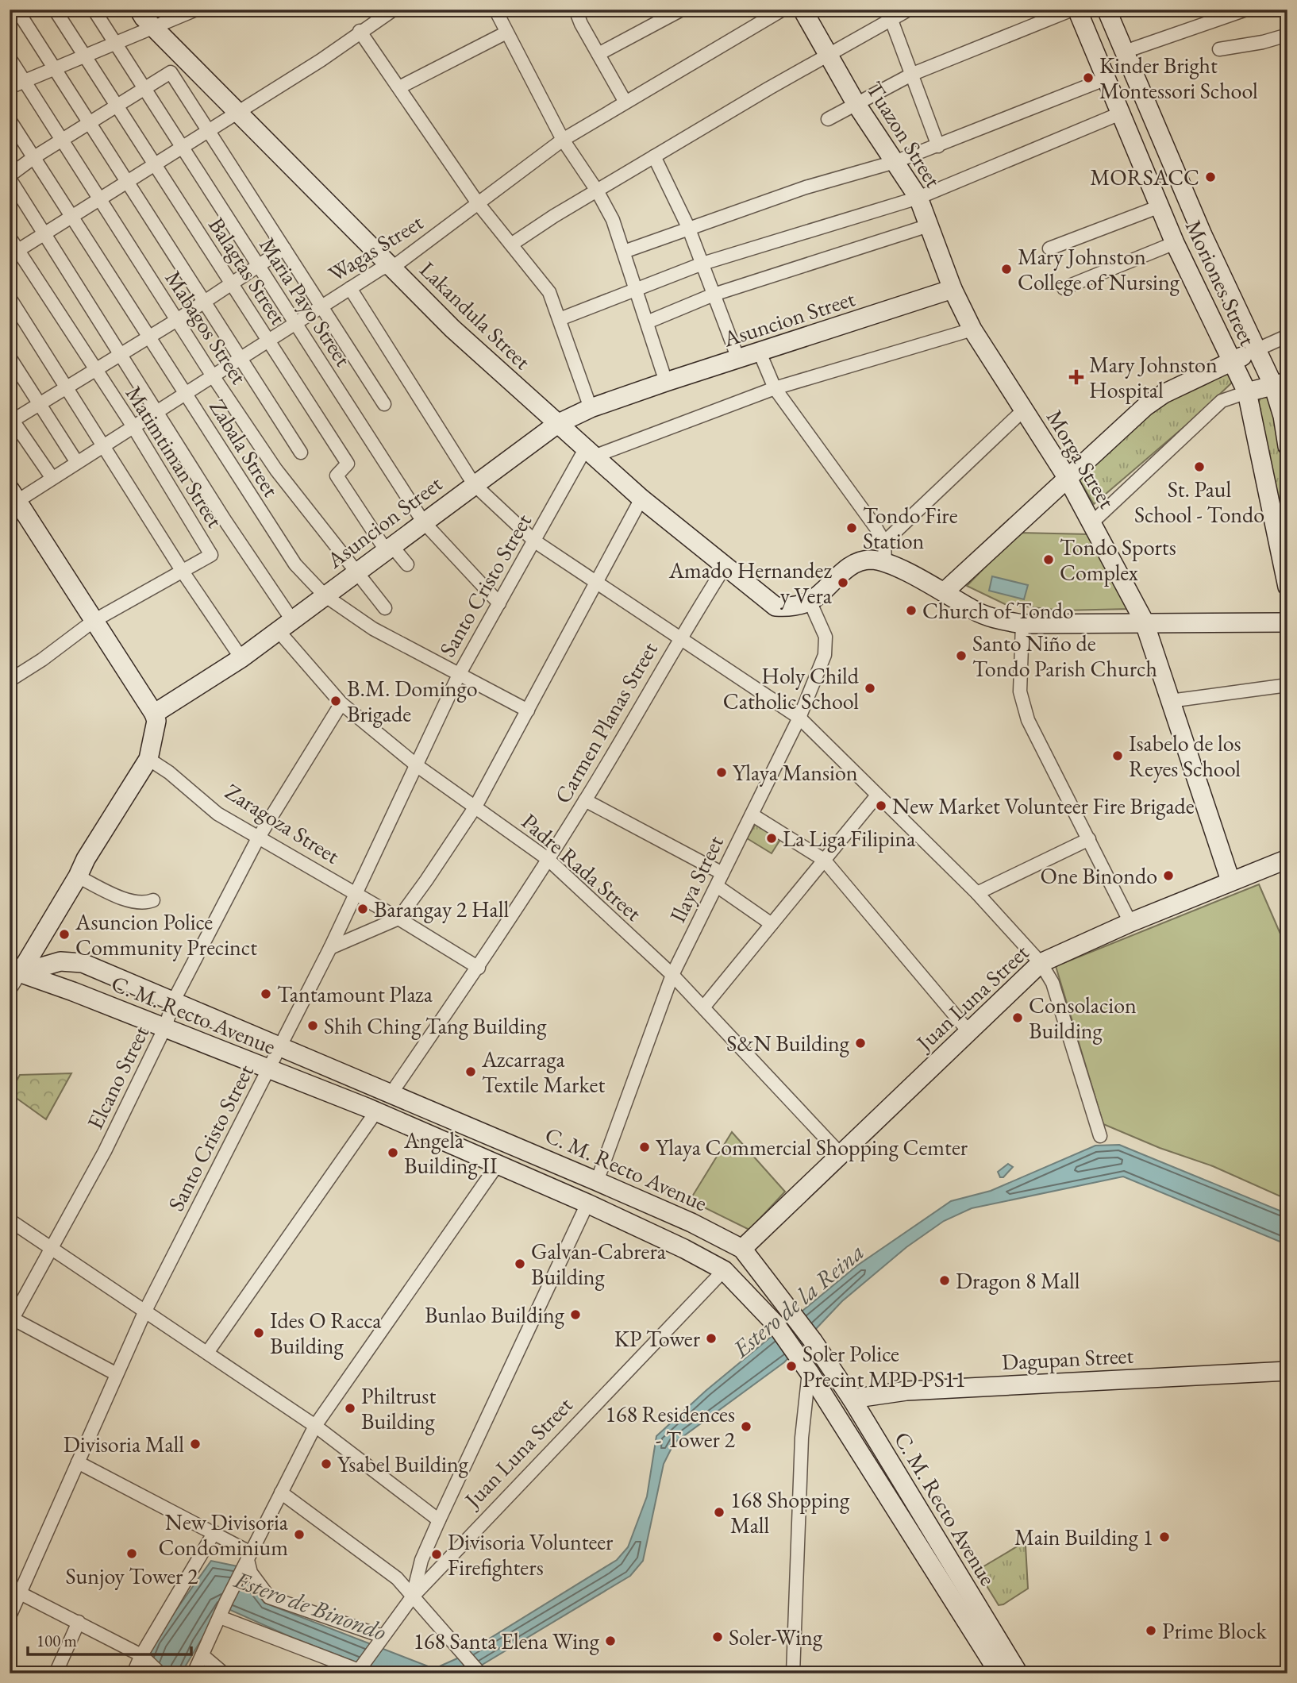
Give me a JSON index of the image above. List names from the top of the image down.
{
  "streets": {
    "street": [
      "Tuazon Street",
      "Wagas Street",
      "Balagtas Street",
      "Moriones Street",
      "Maria Payo Street",
      "Lakandula Street",
      "Asuncion Street",
      "Mabagos Street",
      "Zabala Street",
      "Matimtiman Street",
      "Morga Street",
      "Santo Cristo Street",
      "Carmen Planas Street",
      "Zaragoza Street",
      "Padre Rada Street",
      "Ilaya Street",
      "Juan Luna Street",
      "C. M. Recto Avenue",
      "Elcano Street",
      "Dagupan Street"
    ]
  },
  "crossings": [
    ["Tuazon Street", "Asuncion Street"],
    ["Tuazon Street", "Morga Street"],
    ["Wagas Street", "Balagtas Street"],
    ["Wagas Street", "Maria Payo Street"],
    ["Wagas Street", "Lakandula Street"],
    ["Wagas Street", "Mabagos Street"],
    ["Wagas Street", "Zabala Street"],
    ["Wagas Street", "Matimtiman Street"],
    ["Wagas Street", "Padre Rada Street"],
    ["Balagtas Street", "Asuncion Street"],
    ["Maria Payo Street", "Asuncion Street"],
    ["Maria Payo Street", "Santo Cristo Street"],
    ["Lakandula Street", "Asuncion Street"],
    ["Lakandula Street", "Santo Cristo Street"],
    ["Lakandula Street", "Carmen Planas Street"],
    ["Lakandula Street", "Ilaya Street"],
    ["Asuncion Street", "Mabagos Street"],
    ["Asuncion Street", "Zabala Street"],
    ["Asuncion Street", "Morga Street"],
    ["Asuncion Street", "Padre Rada Street"],
    ["Zabala Street", "Santo Cristo Street"],
    ["Morga Street", "Juan Luna Street"],
    ["Santo Cristo Street", "Zaragoza Street"],
    ["Santo Cristo Street", "Padre Rada Street"],
    ["Santo Cristo Street", "C. M. Recto Avenue"],
    ["Carmen Planas Street", "Zaragoza Street"],
    ["Carmen Planas Street", "Padre Rada Street"],
    ["Carmen Planas Street", "C. M. Recto Avenue"],
    ["Zaragoza Street", "Elcano Street"],
    ["Padre Rada Street", "Ilaya Street"],
    ["Padre Rada Street", "Juan Luna Street"],
    ["Padre Rada Street", "Elcano Street"],
    ["Ilaya Street", "C. M. Recto Avenue"],
    ["Juan Luna Street", "C. M. Recto Avenue"],
    ["C. M. Recto Avenue", "Elcano Street"],
    ["C. M. Recto Avenue", "Dagupan Street"]
  ],
  "water": ["Estero de la Reina", "Estero de Binondo"],
  "places": {
    "other": [
      "Kinder Bright Montessori School",
      "MORSACC",
      "Mary Johnston College of Nursing",
      "St. Paul School - Tondo",
      "Tondo Fire Station",
      "Tondo Sports Complex",
      "Amado Hernandez y Vera",
      "Church of Tondo",
      "Santo Niño de Tondo Parish Church",
      "Holy Child Catholic School",
      "B.M. Domingo Brigade",
      "Isabelo de los Reyes School",
      "Ylaya Mansion",
      "New Market Volunteer Fire Brigade",
      "La Liga Filipina",
      "One Binondo",
      "Barangay 2 Hall",
      "Asuncion Police Community Precinct",
      "Tantamount Plaza",
      "Consolacion Building",
      "Shih Ching Tang Building",
      "S&N Building",
      "Azcarraga Textile Market",
      "Ylaya Commercial Shopping Cemter",
      "Angela Building II",
      "Galvan-Cabrera Building",
      "Dragon 8 Mall",
      "Bunlao Building",
      "Ides O Racca Building",
      "KP Tower",
      "Soler Police Precint MPD PS11",
      "Philtrust Building",
      "168 Residences - Tower 2",
      "Divisoria Mall",
      "Ysabel Building",
      "168 Shopping Mall",
      "New Divisoria Condominium",
      "Main Building 1",
      "Sunjoy Tower 2",
      "Divisoria Volunteer Firefighters",
      "Prime Block",
      "Soler-Wing",
      "168 Santa Elena Wing"
    ],
    "health": ["Mary Johnston Hospital"]
  },
  "scale_bar": "100 m"
}
